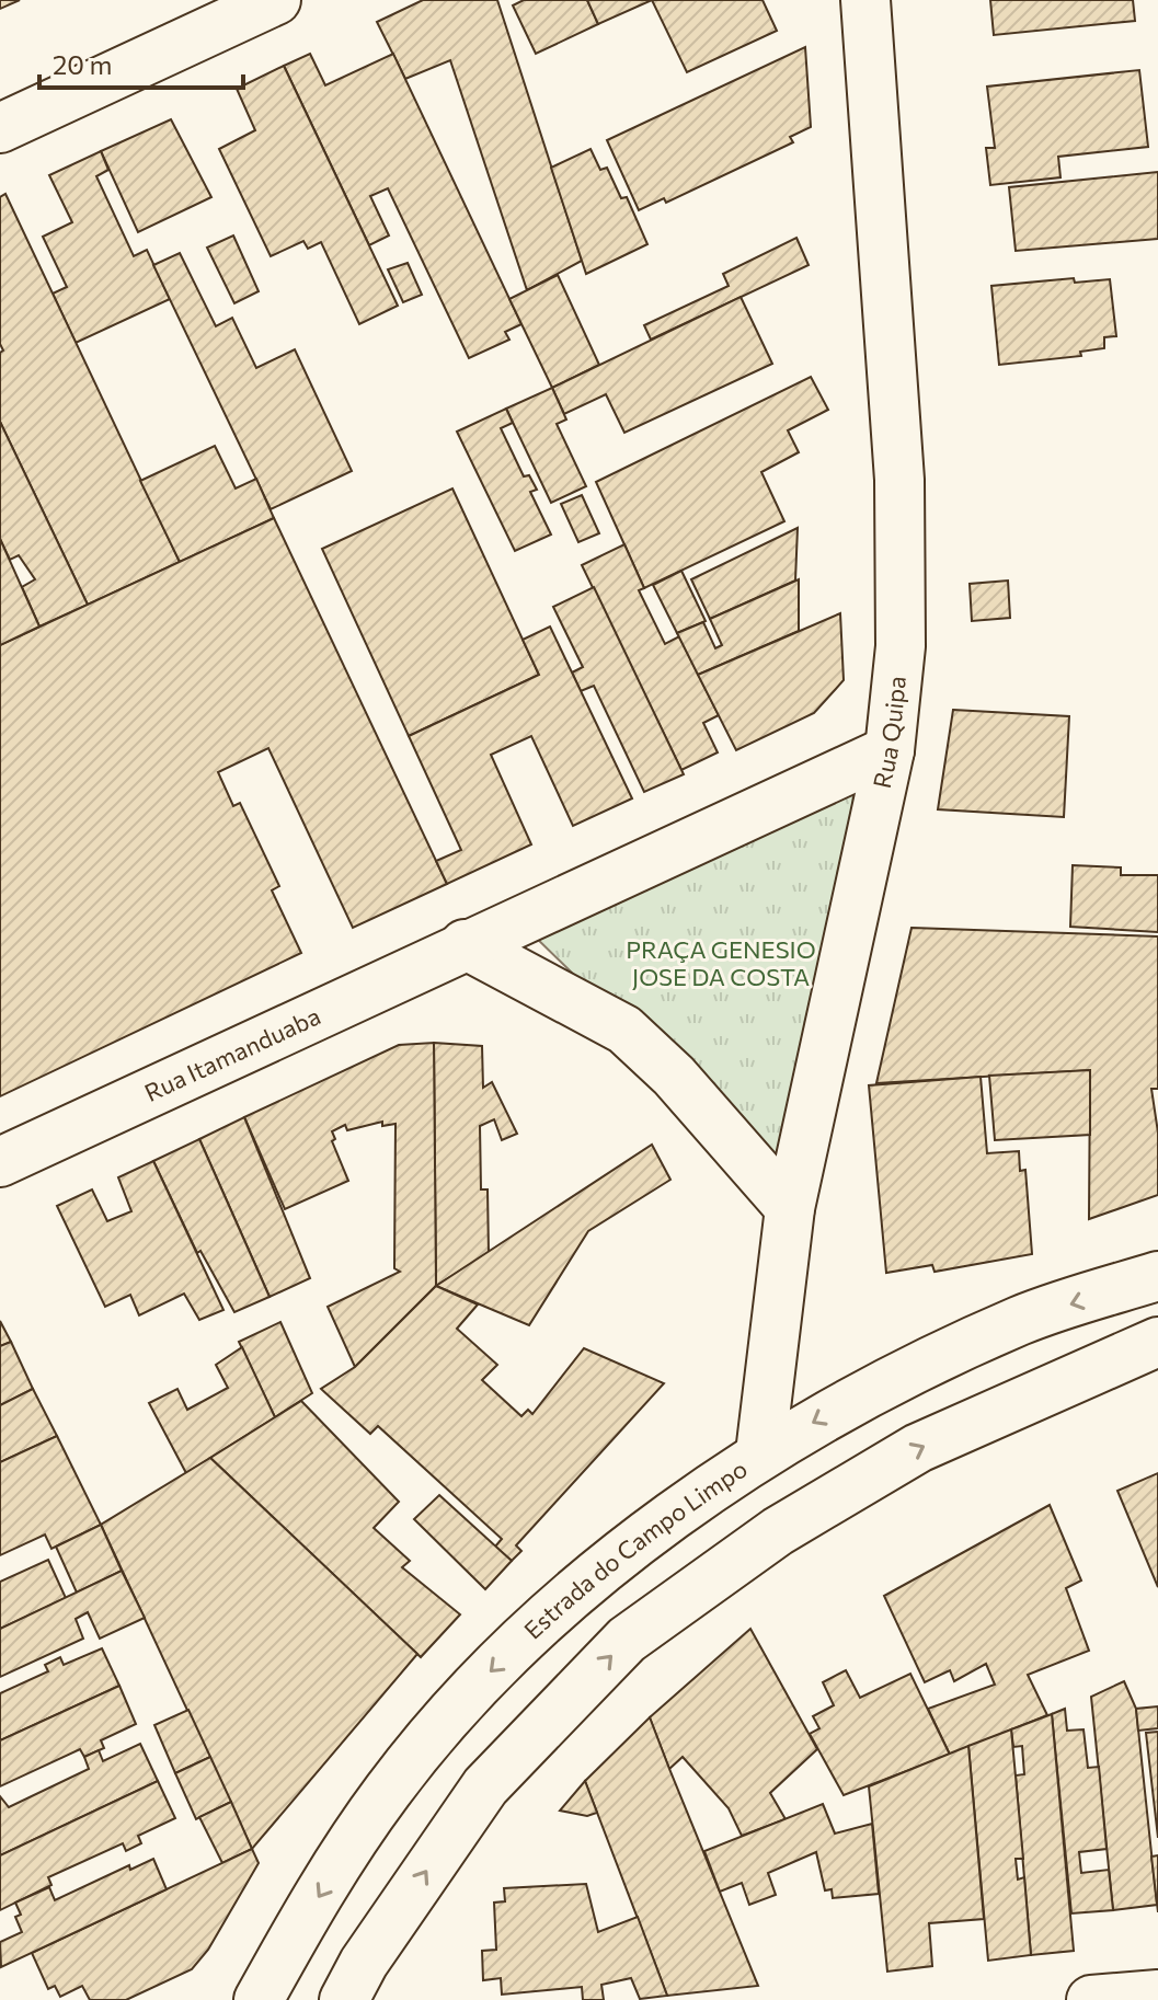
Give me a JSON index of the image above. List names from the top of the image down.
{
  "streets": {
    "street": ["Rua Quipa", "Rua Itamanduaba", "Estrada do Campo Limpo"]
  },
  "crossings": [
    ["Rua Quipa", "Rua Itamanduaba"],
    ["Rua Quipa", "Estrada do Campo Limpo"]
  ],
  "parks": ["PRAÇA GENESIO JOSE DA COSTA"],
  "scale_bar": "20 m"
}
